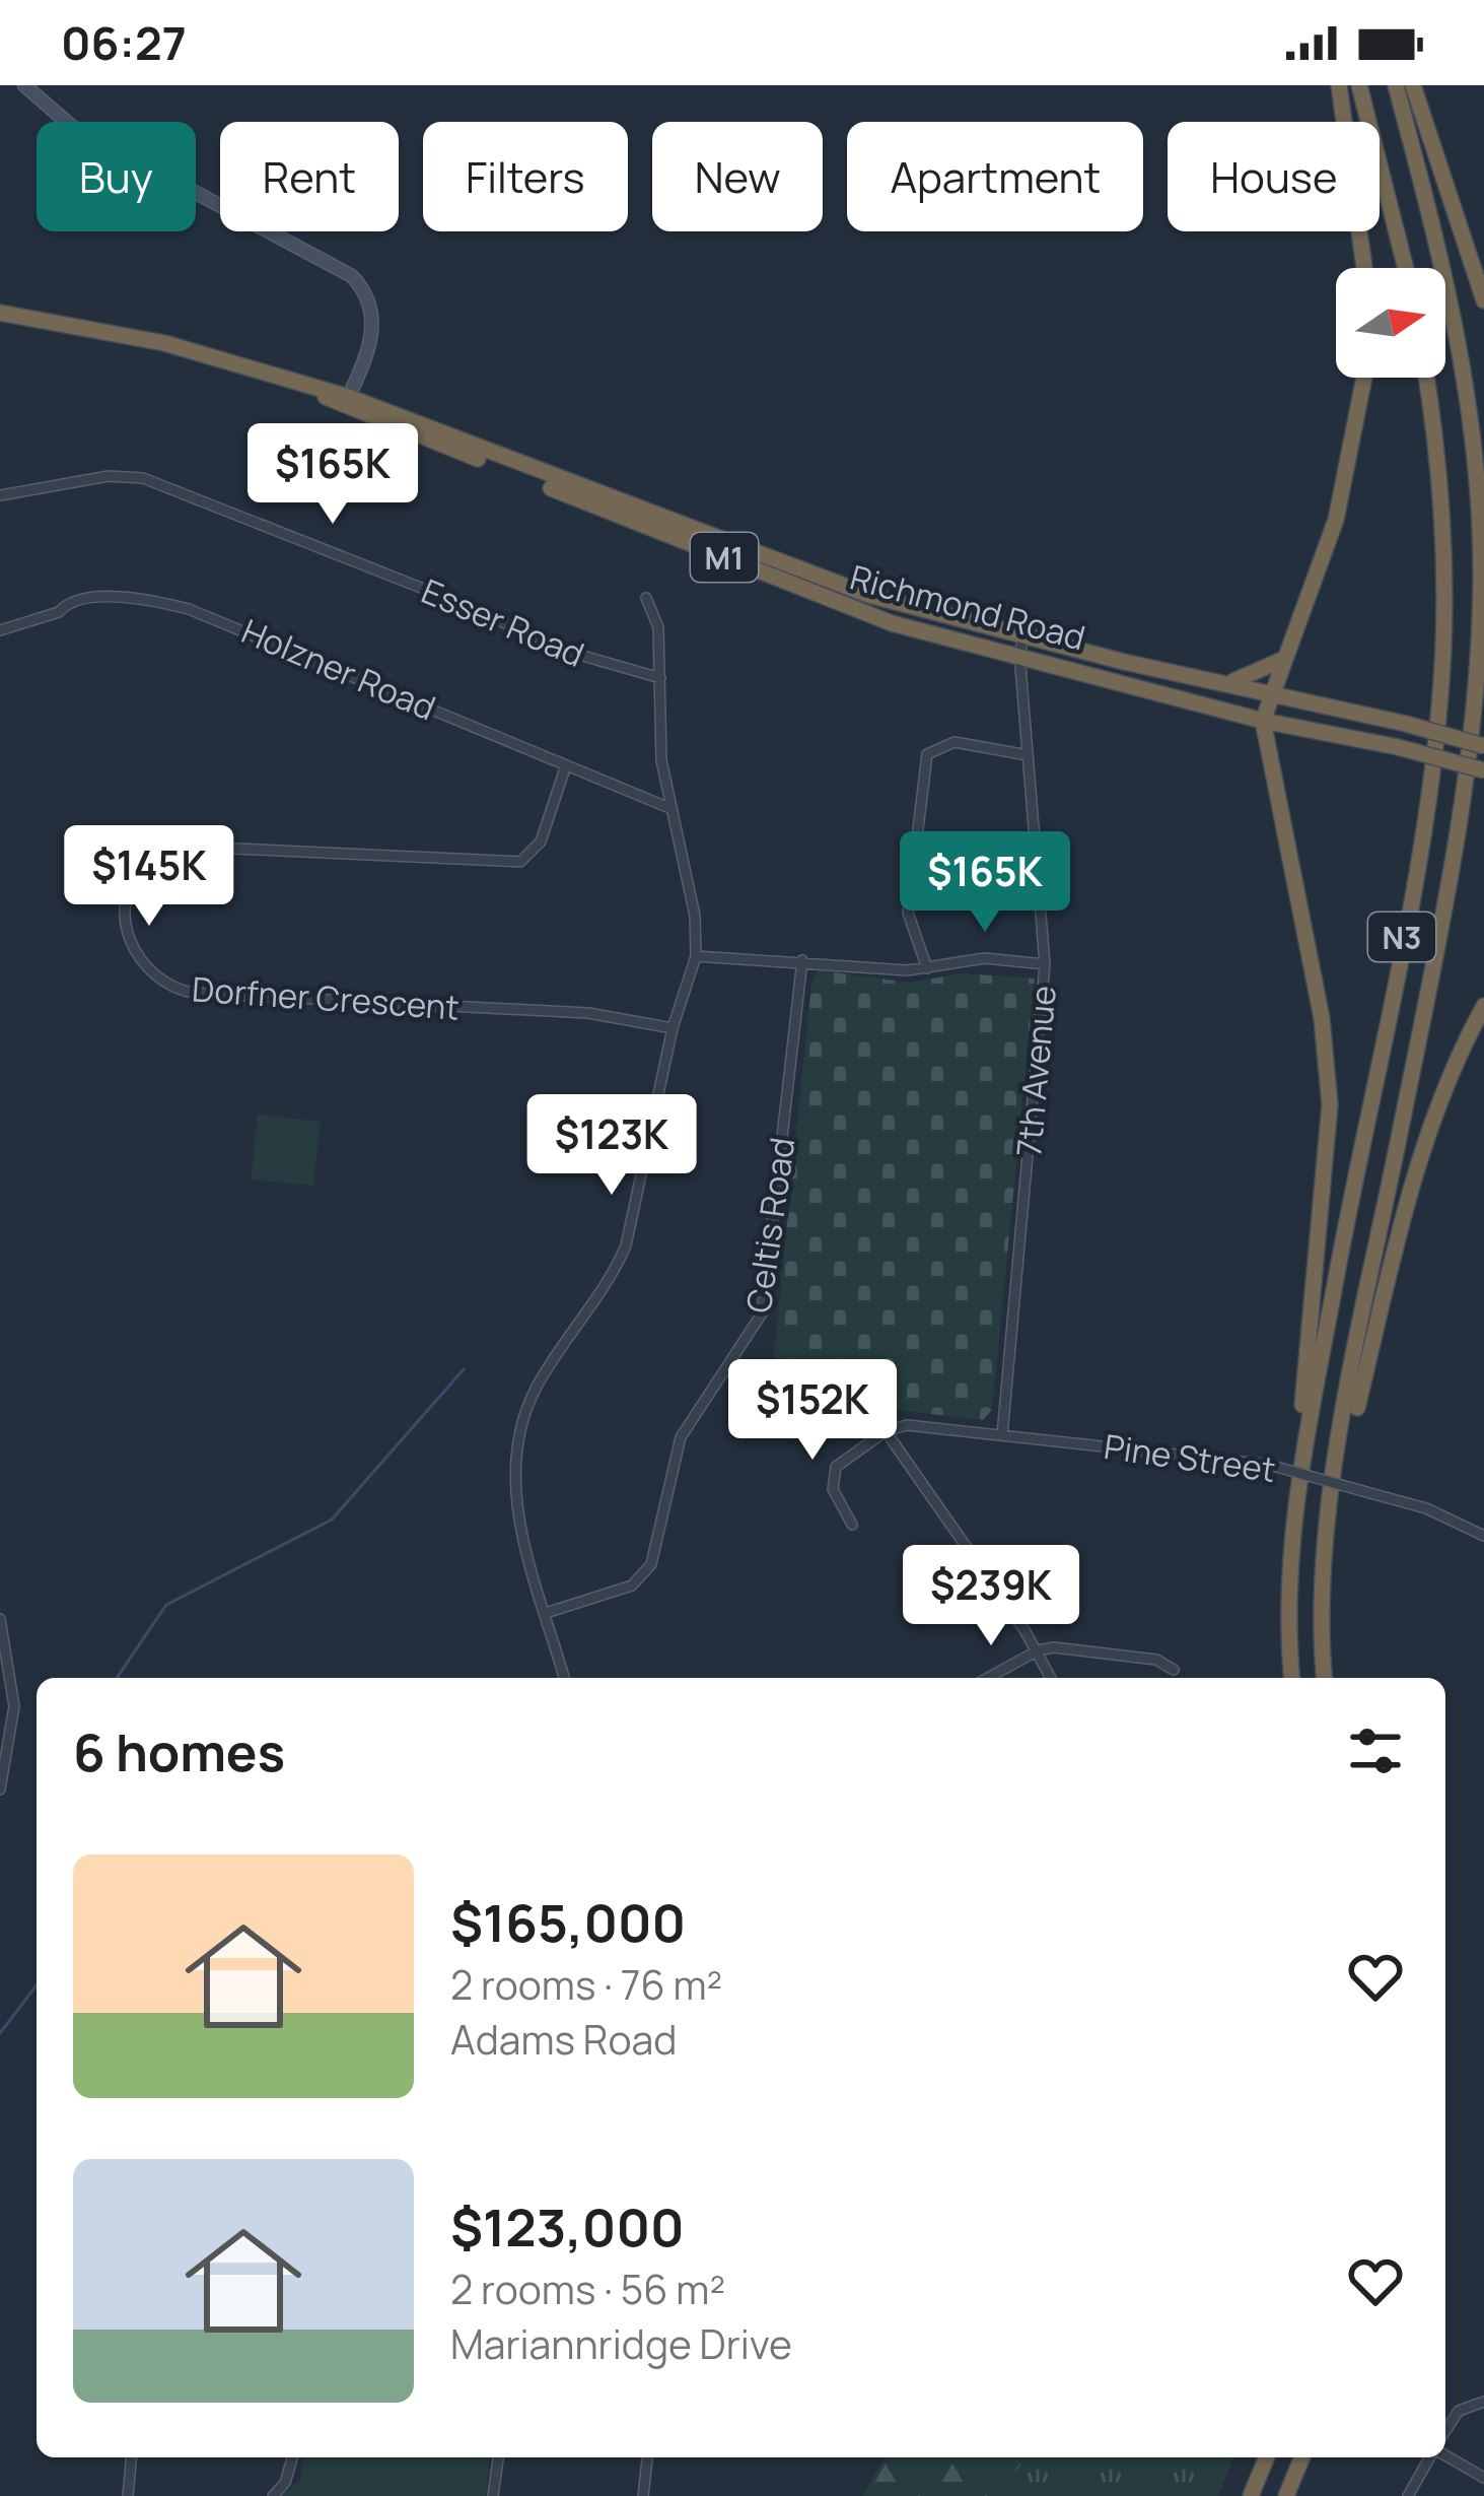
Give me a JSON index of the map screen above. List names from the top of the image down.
{
  "streets": {
    "highway": ["M1", "Richmond Road", "N3"],
    "street": [
      "Esser Road",
      "Holzner Road",
      "Dorfner Crescent",
      "7th Avenue",
      "Celtis Road",
      "Pine Street"
    ]
  },
  "crossings": [
    ["Richmond Road", "7th Avenue"],
    ["Holzner Road", "Dorfner Crescent"],
    ["7th Avenue", "Pine Street"]
  ],
  "north": "right",
  "page": {
    "status": "06:27",
    "chip": [
      "Buy",
      "Rent",
      "Filters",
      "New",
      "Apartment",
      "House"
    ],
    "price": [
      "$165K",
      "$145K",
      "$165K",
      "$123K",
      "$152K",
      "$239K"
    ],
    "heading": "6 homes",
    "list": [
      {
        "name": "$165,000",
        "note": "2 rooms · 76 m² · Adams Road"
      },
      {
        "name": "$123,000",
        "note": "2 rooms · 56 m² · Mariannridge Drive"
      }
    ]
  }
}
